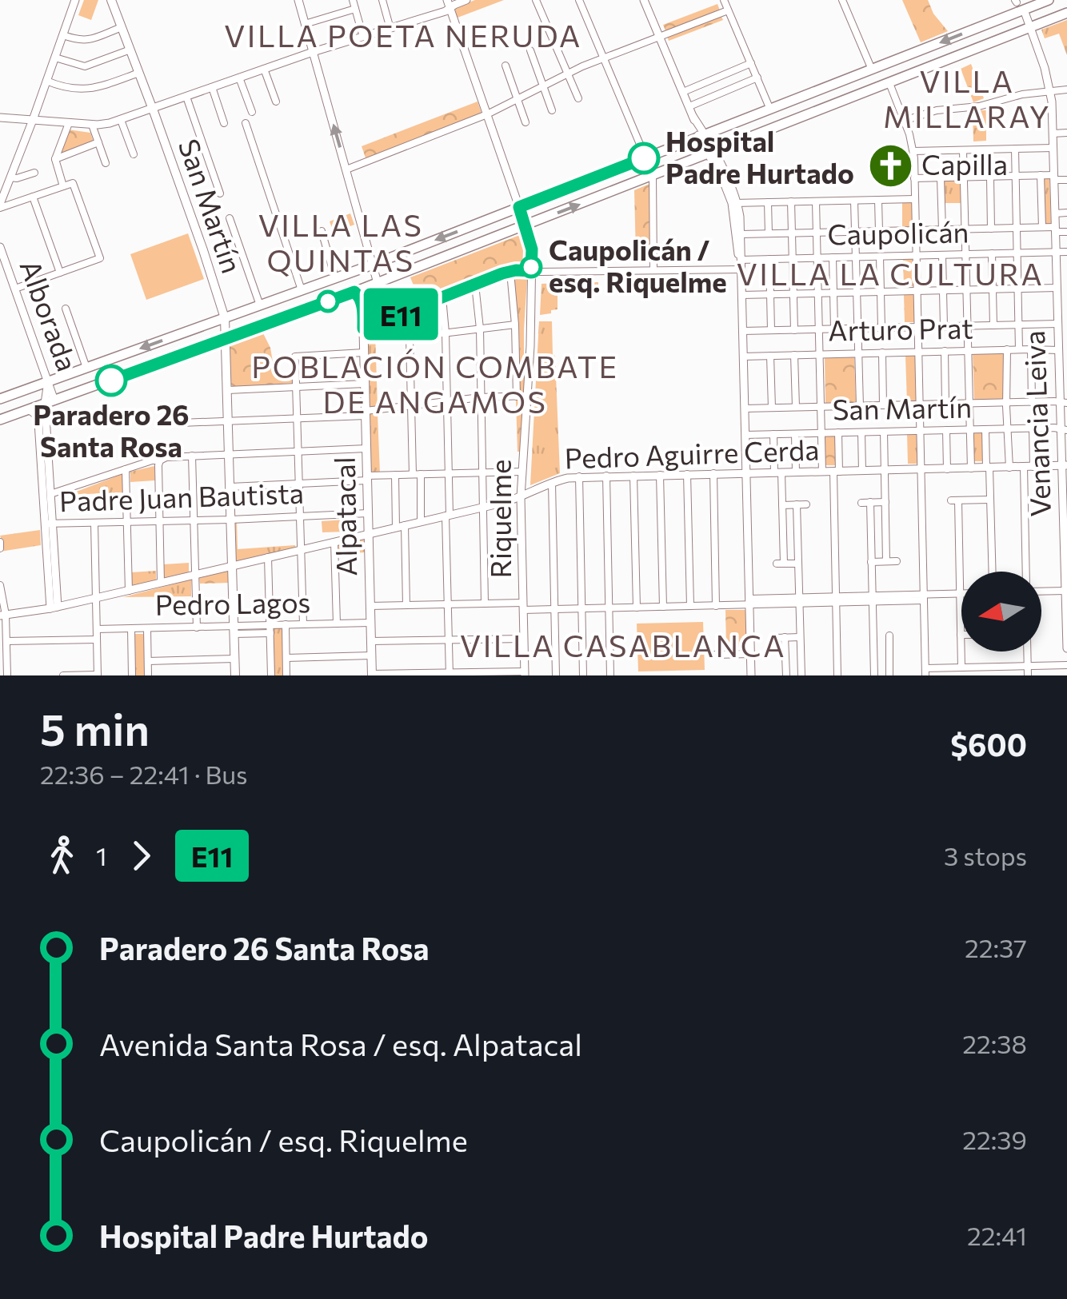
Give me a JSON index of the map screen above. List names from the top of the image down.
{
  "streets": {
    "main road": ["San Martín", "Alpatacal"],
    "street": [
      "Caupolicán",
      "Alborada",
      "Arturo Prat",
      "Venancia Leiva",
      "Pedro Aguirre Cerda",
      "Padre Juan Bautista",
      "Riquelme",
      "Pedro Lagos"
    ]
  },
  "crossings": [
    ["San Martín", "Venancia Leiva"],
    ["San Martín", "Pedro Aguirre Cerda"],
    ["San Martín", "Padre Juan Bautista"],
    ["San Martín", "Pedro Lagos"],
    ["Caupolicán", "Venancia Leiva"],
    ["Arturo Prat", "Venancia Leiva"],
    ["Venancia Leiva", "Pedro Aguirre Cerda"],
    ["Pedro Aguirre Cerda", "Alpatacal"],
    ["Pedro Aguirre Cerda", "Riquelme"],
    ["Padre Juan Bautista", "Alpatacal"],
    ["Alpatacal", "Pedro Lagos"]
  ],
  "districts": [
    "VILLA POETA NERUDA",
    "VILLA MILLARAY",
    "VILLA LAS QUINTAS",
    "VILLA LA CULTURA",
    "POBLACIÓN COMBATE DE ANGAMOS",
    "VILLA CASABLANCA"
  ],
  "places": {
    "other": ["Hospital Padre Hurtado", "Caupolicán / esq. Riquelme", "Paradero 26 Santa Rosa"],
    "church": ["Capilla"]
  },
  "lines": ["bus line E11"],
  "north": "left",
  "page": {
    "on_map": "E11",
    "heading": ["5 min", "22:36 – 22:41 · Bus", "$600"],
    "legs": ["1", "E11", "3 stops"],
    "list": [
      {
        "name": "Paradero 26 Santa Rosa",
        "value": "22:37"
      },
      {
        "name": "Avenida Santa Rosa / esq. Alpatacal",
        "value": "22:38"
      },
      {
        "name": "Caupolicán / esq. Riquelme",
        "value": "22:39"
      },
      {
        "name": "Hospital Padre Hurtado",
        "value": "22:41"
      }
    ]
  }
}
